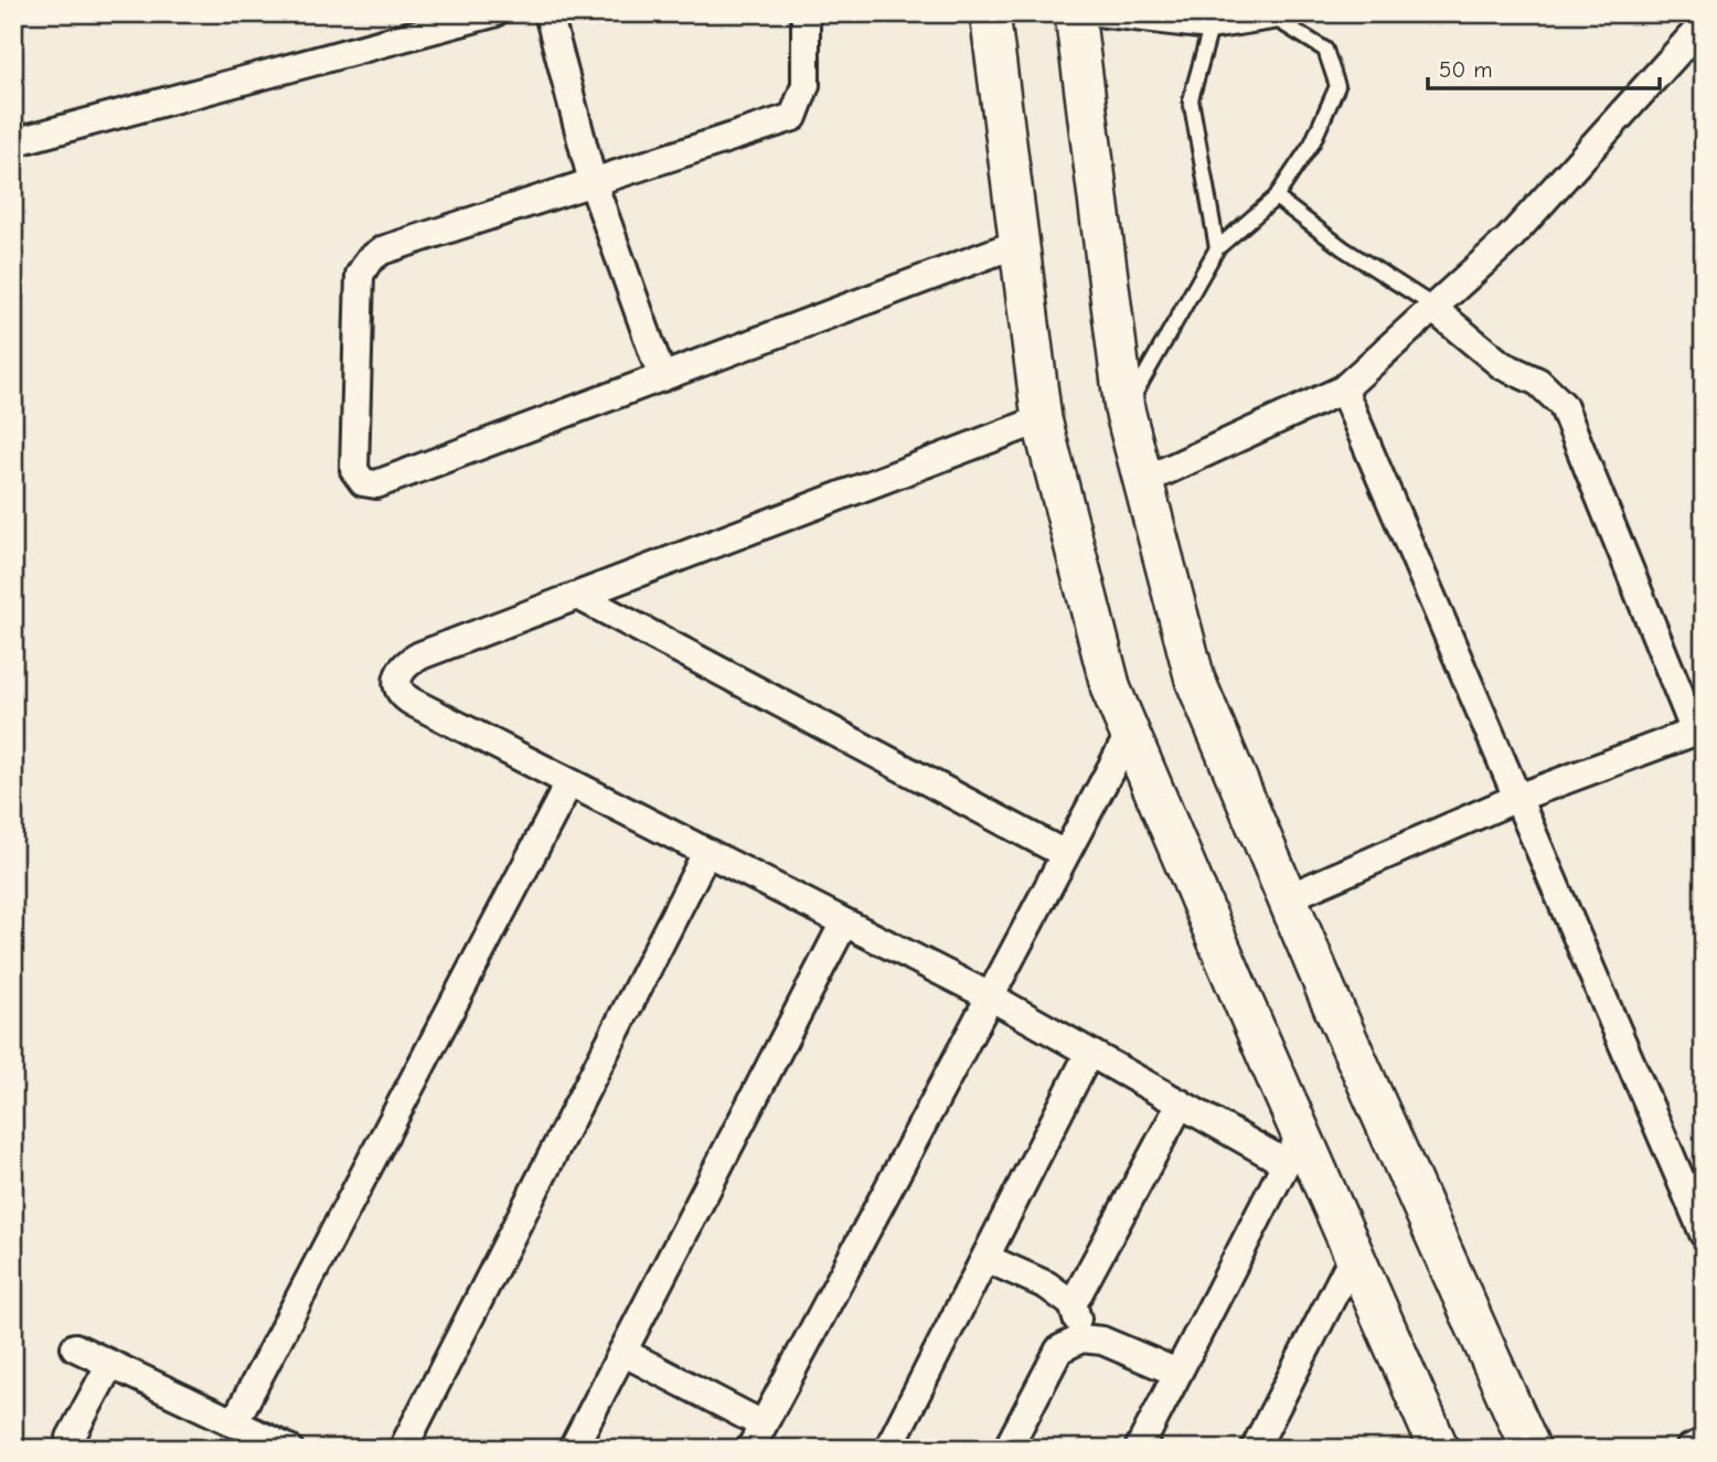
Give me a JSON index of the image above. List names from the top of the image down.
{
  "scale_bar": "50 m"
}
